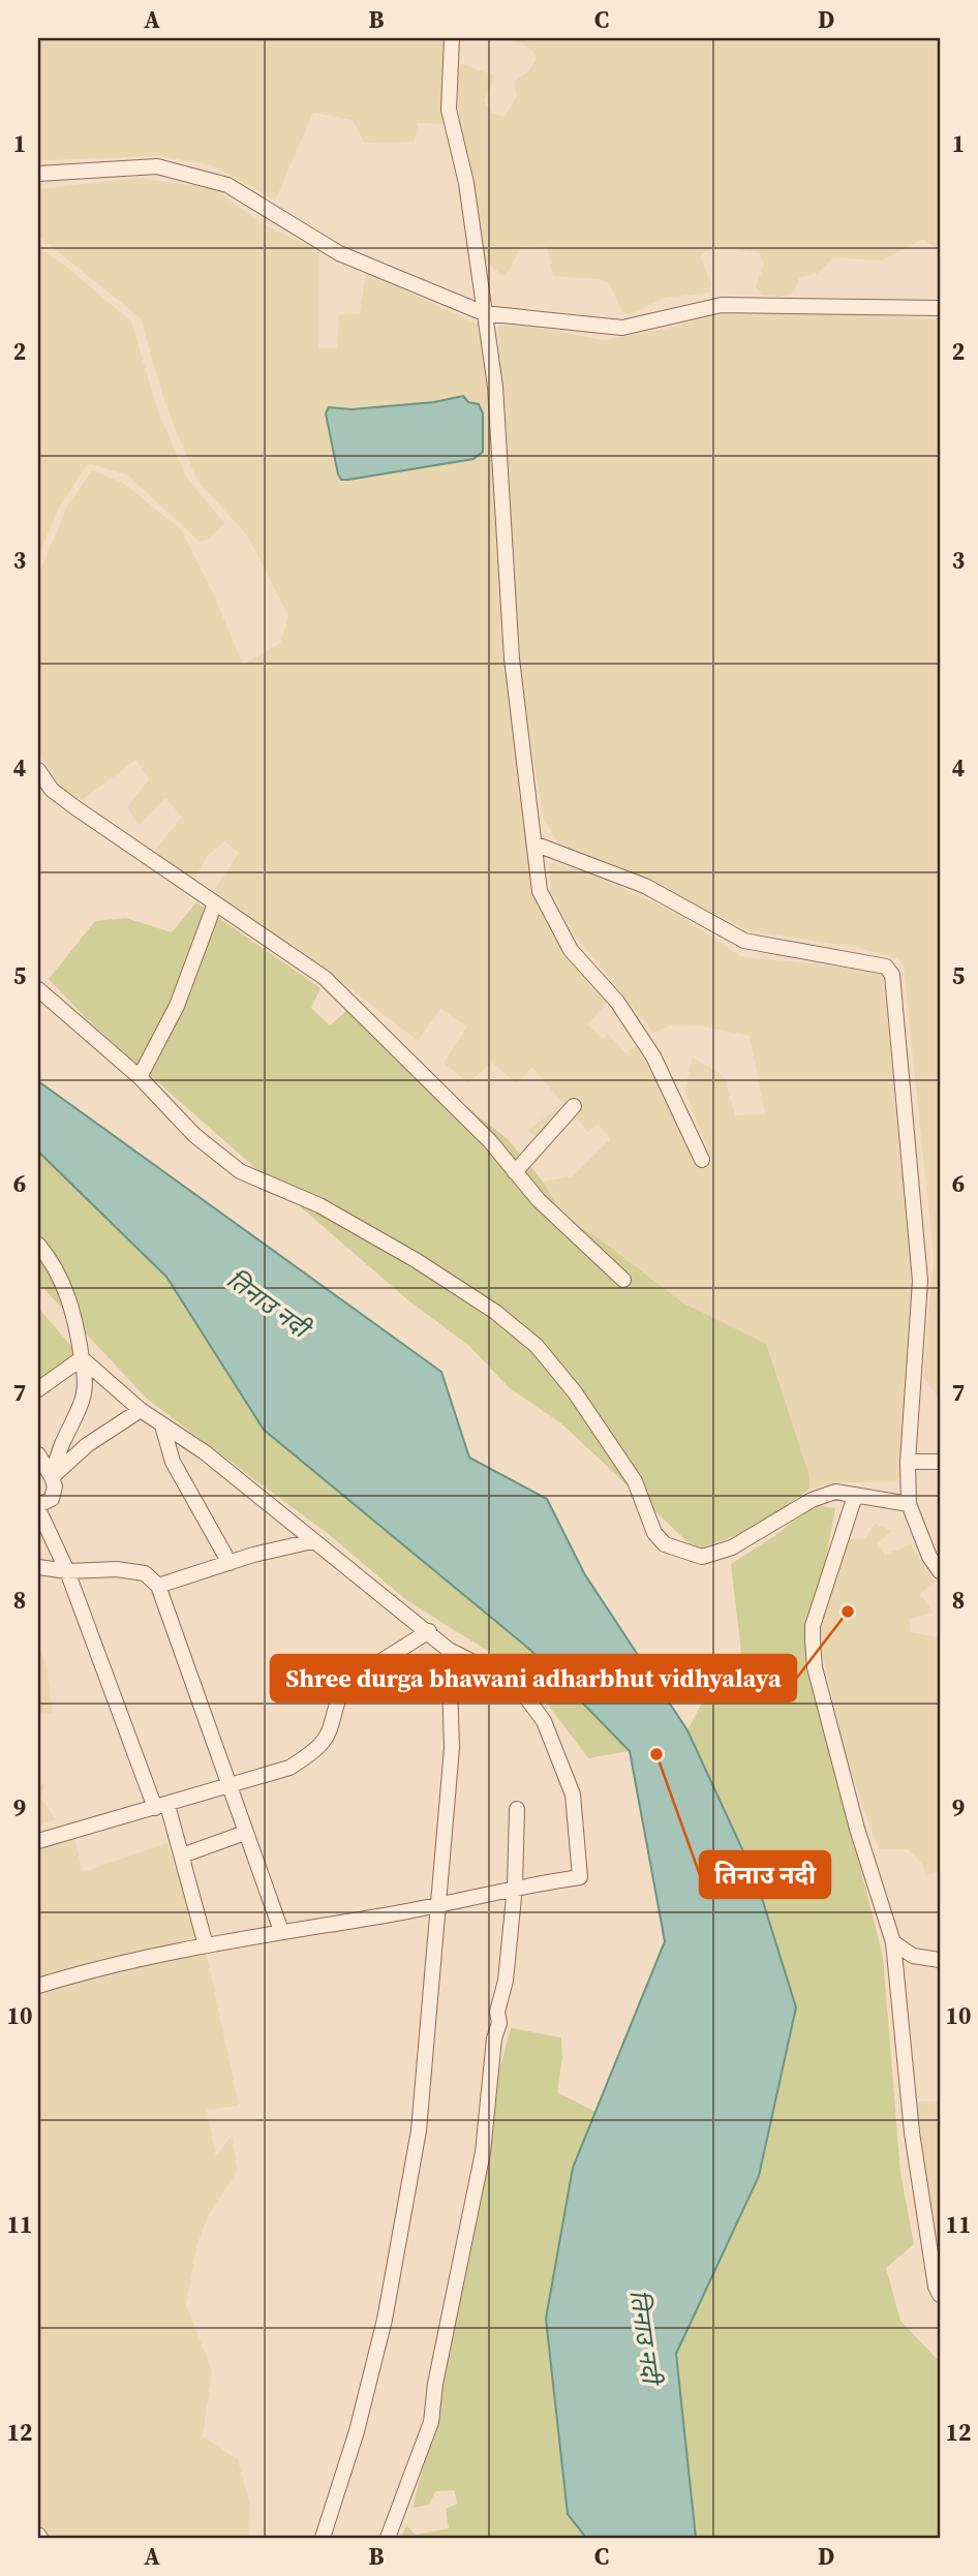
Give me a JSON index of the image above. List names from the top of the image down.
{
  "water": ["तिनाउ नदी"],
  "places": ["Shree durga bhawani adharbhut vidhyalaya", "तिनाउ नदी"],
  "grid": {
    "columns": [
      "A",
      "B",
      "C",
      "D"
    ],
    "rows": [
      "1",
      "2",
      "3",
      "4",
      "5",
      "6",
      "7",
      "8",
      "9",
      "10",
      "11",
      "12"
    ]
  }
}
